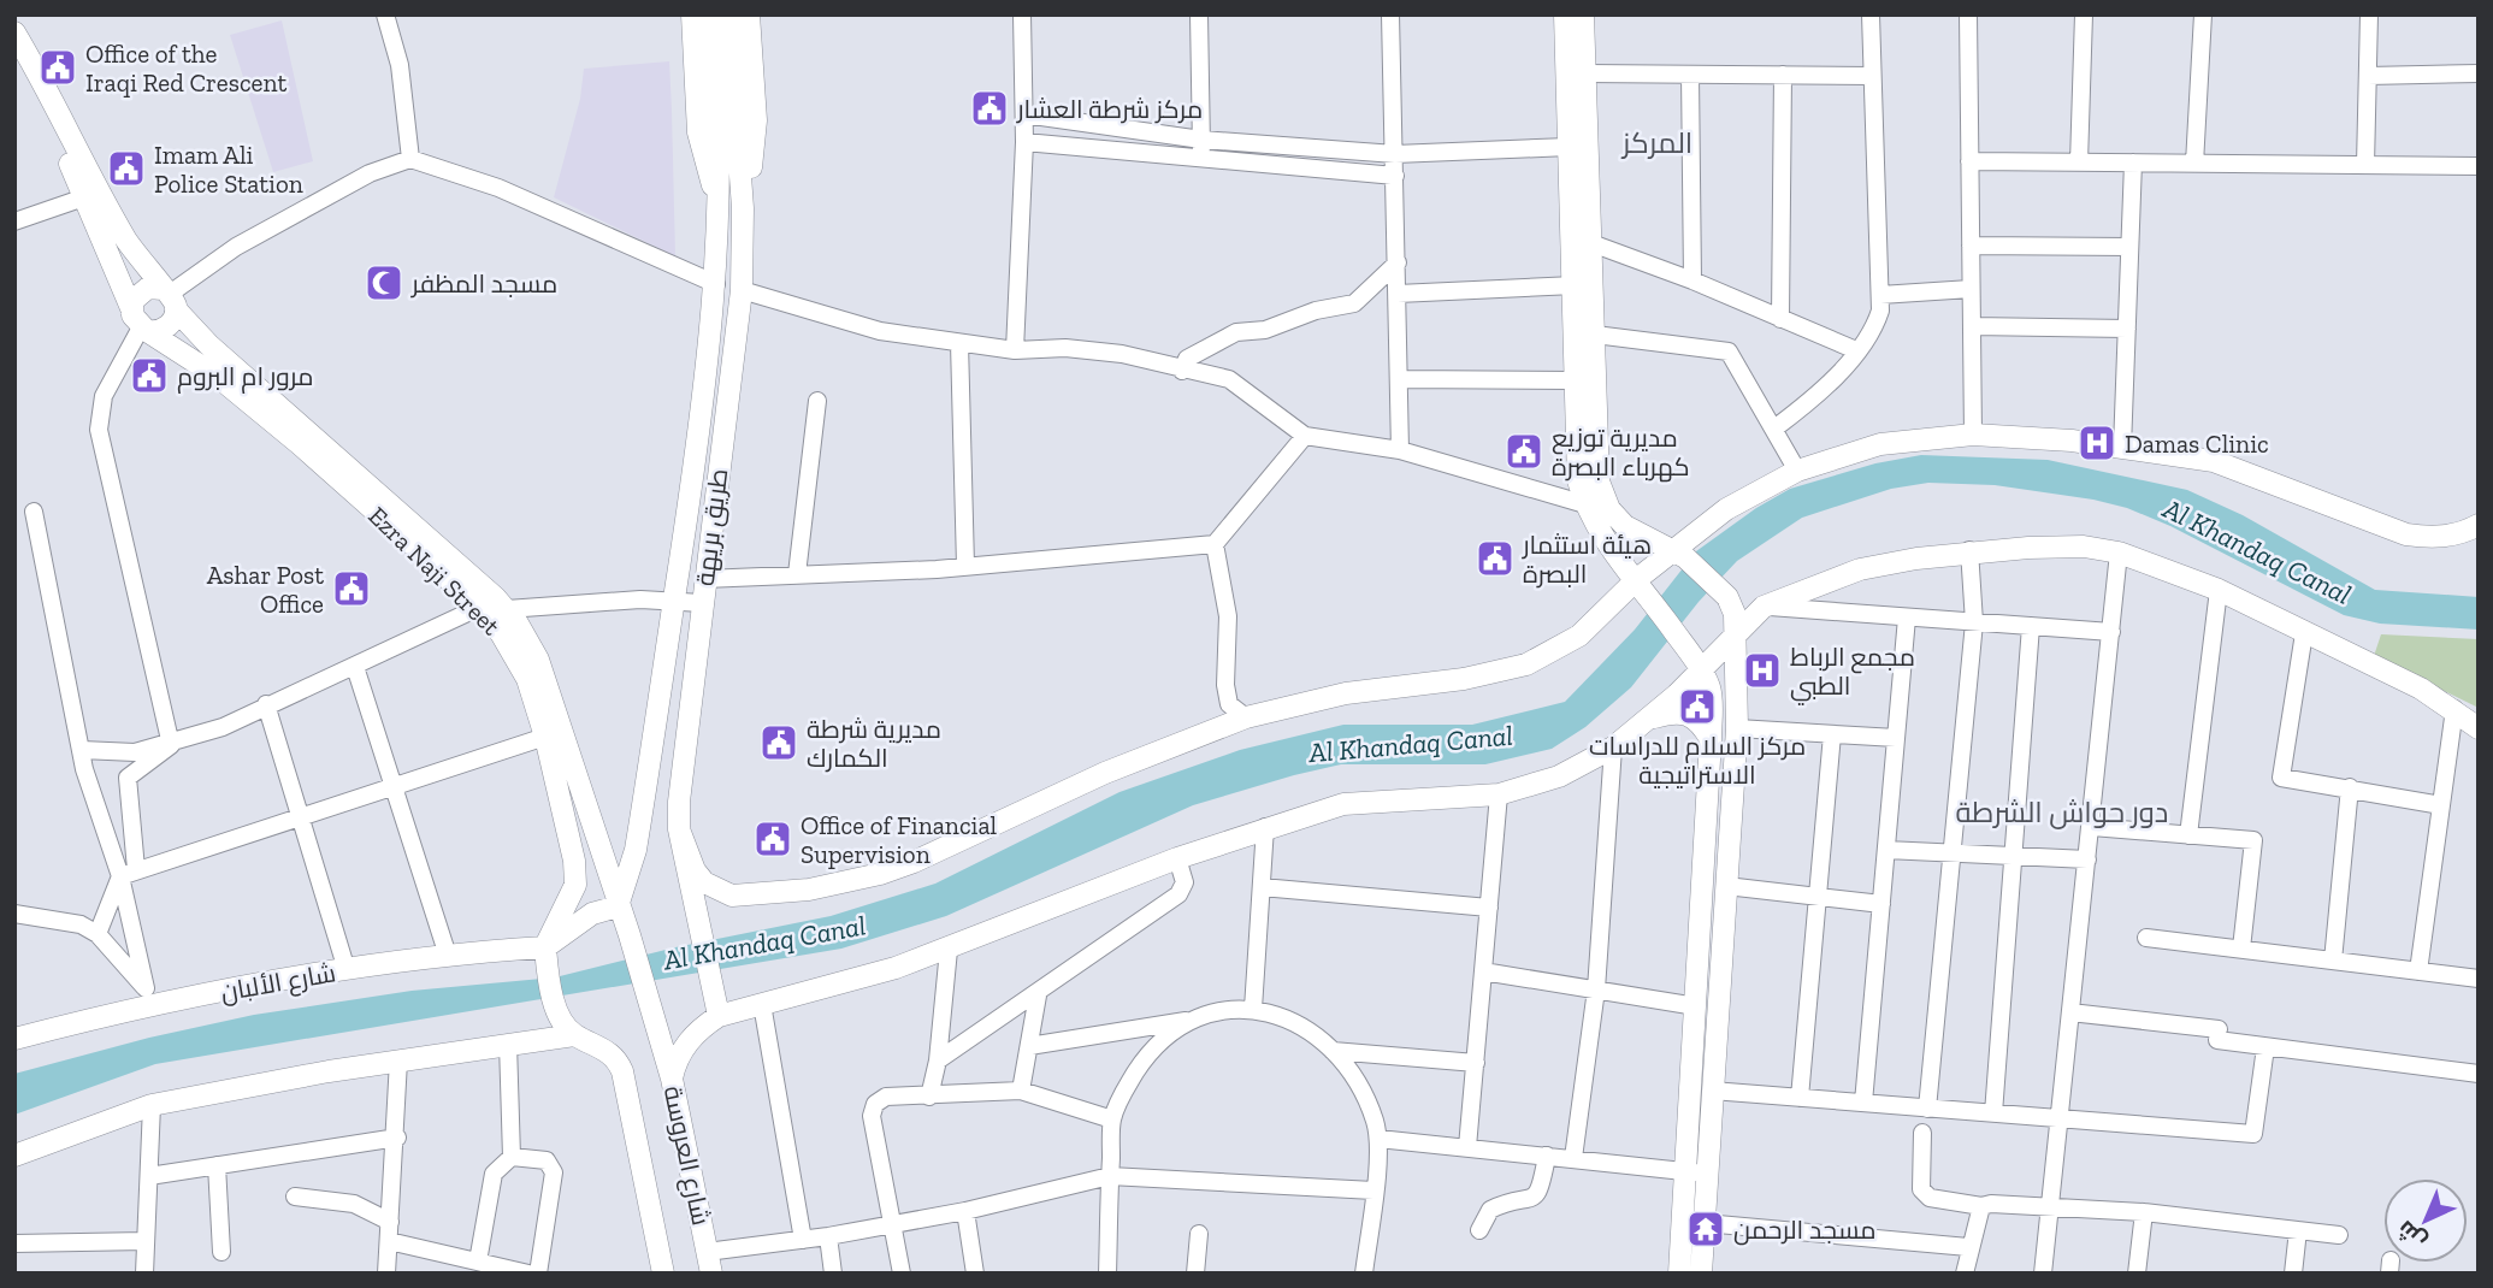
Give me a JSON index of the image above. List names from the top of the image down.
{
  "streets": {
    "main road": [
      "طريق بريهة",
      "Ezra Naji Street",
      "شارع الألبان",
      "شارع العروسة"
    ]
  },
  "crossings": [
    ["طريق بريهة", "Ezra Naji Street"],
    ["Ezra Naji Street", "شارع الألبان"],
    ["Ezra Naji Street", "شارع العروسة"]
  ],
  "districts": ["المركز", "دور حواش الشرطة"],
  "water": ["Al Khandaq Canal"],
  "places": {
    "public building": [
      "Office of the Iraqi Red Crescent",
      "مركز شرطة العشار",
      "Imam Ali Police Station",
      "مرور ام البروم",
      "مديرية توزيع كهرباء البصرة",
      "هيئة استثمار البصرة",
      "Ashar Post Office",
      "مركز السلام للدراسات الاستراتيجية",
      "مديرية شرطة الكمارك",
      "Office of Financial Supervision"
    ],
    "mosque": ["مسجد المظفر"],
    "hospital": ["Damas Clinic", "مجمع الرباط الطبي"],
    "temple": ["مسجد الرحمن"]
  },
  "north": "bottom left"
}
